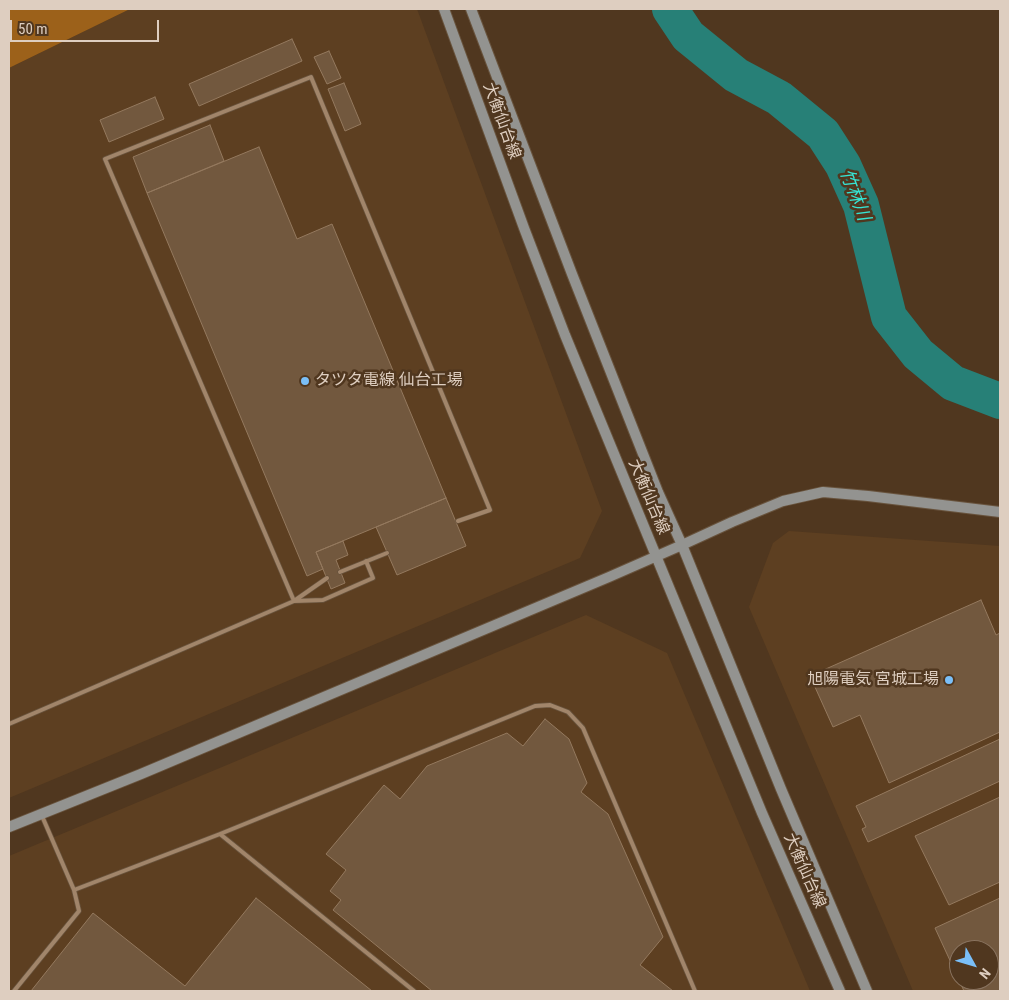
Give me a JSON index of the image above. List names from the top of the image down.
{
  "streets": {
    "main road": ["大衡仙台線"]
  },
  "water": ["竹林川"],
  "places": ["タツタ電線 仙台工場", "旭陽電気 宮城工場"],
  "scale_bar": "50 m",
  "north": "bottom right"
}
